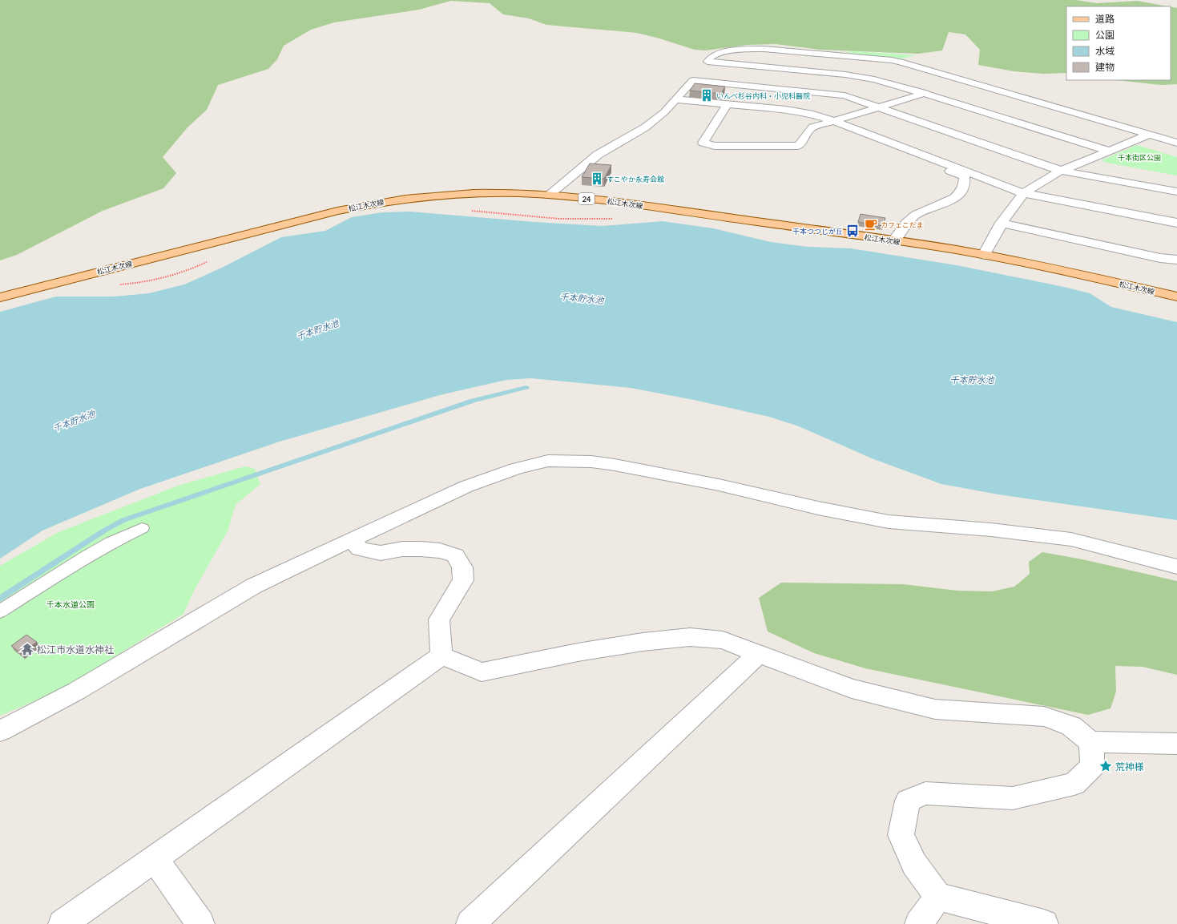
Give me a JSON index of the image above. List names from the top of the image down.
{
  "streets": {
    "main road": ["24", "松江木次線"]
  },
  "water": ["千本貯水池"],
  "parks": ["千本街区公園", "千本水道公園"],
  "places": {
    "building": ["いんべ杉谷内科・小児科醫院", "すこやか永寿会館"],
    "cafe": ["カフェこだま"],
    "bus stop": ["千本つつじが丘"],
    "temple": ["松江市水道水神社"],
    "place": ["荒神様"]
  },
  "legend": [
    "道路",
    "公園",
    "水域",
    "建物"
  ]
}
